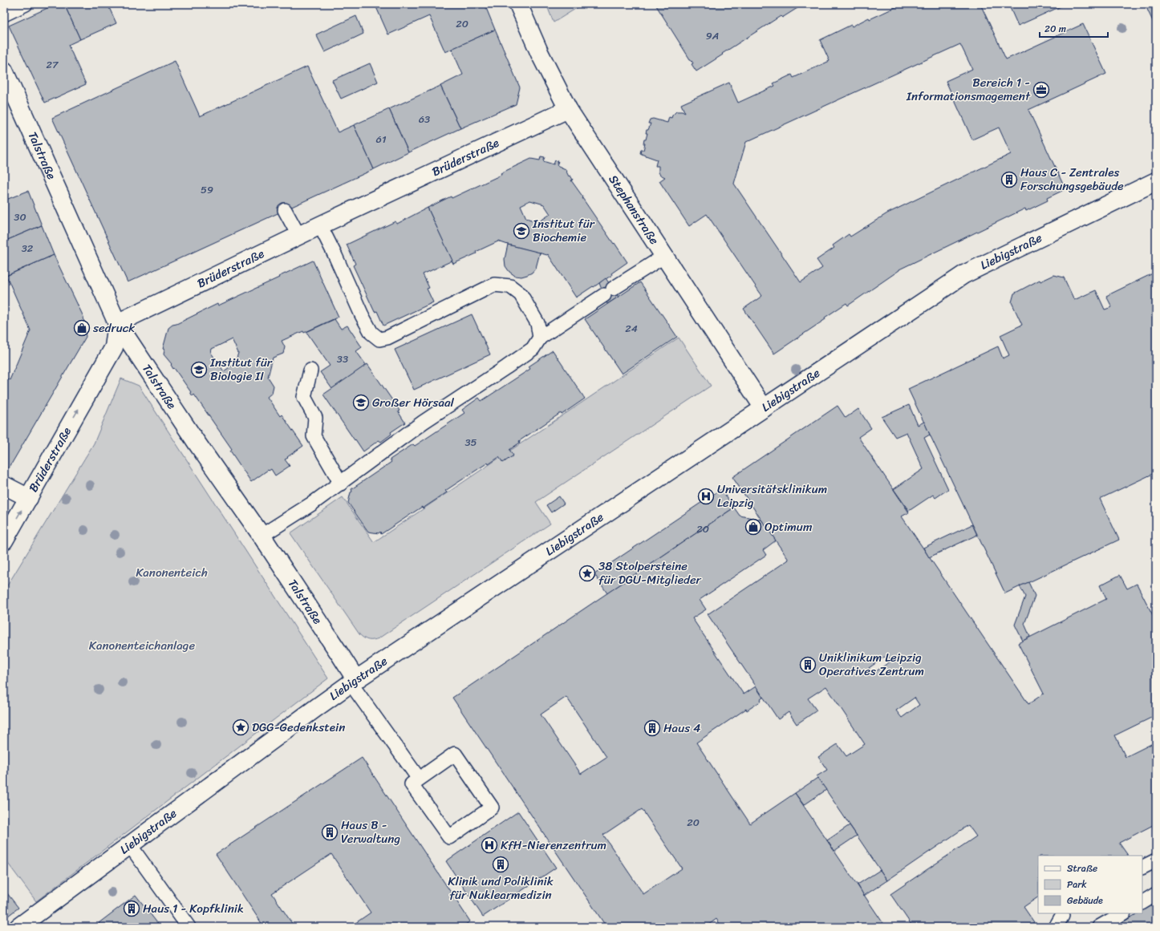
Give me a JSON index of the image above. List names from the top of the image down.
{
  "streets": {
    "street": [
      "Talstraße",
      "Brüderstraße",
      "Stephanstraße",
      "Liebigstraße"
    ]
  },
  "crossings": [
    ["Talstraße", "Brüderstraße"],
    ["Talstraße", "Liebigstraße"],
    ["Brüderstraße", "Stephanstraße"],
    ["Stephanstraße", "Liebigstraße"]
  ],
  "parks": ["Kanonenteich", "Kanonenteichanlage"],
  "places": {
    "office": ["Bereich 1 - Informationsmagement"],
    "building": [
      "Haus C - Zentrales Forschungsgebäude",
      "Uniklinikum Leipzig Operatives Zentrum",
      "Haus 4",
      "Haus B - Verwaltung",
      "Klinik und Poliklinik für Nuklearmedizin",
      "Haus 1 - Kopfklinik"
    ],
    "school or university": ["Institut für Biochemie", "Institut für Biologie II", "Großer Hörsaal"],
    "shop": ["sedruck", "Optimum"],
    "hospital": ["Universitätsklinikum Leipzig", "KfH-Nierenzentrum"],
    "place": ["38 Stolpersteine für DGU-Mitglieder", "DGG-Gedenkstein"]
  },
  "house_numbers": [
    "20",
    "9A",
    "27",
    "63",
    "61",
    "59",
    "30",
    "32",
    "24",
    "33",
    "35",
    "20",
    "20"
  ],
  "legend": ["Straße", "Park", "Gebäude"],
  "scale_bar": "20 m"
}
